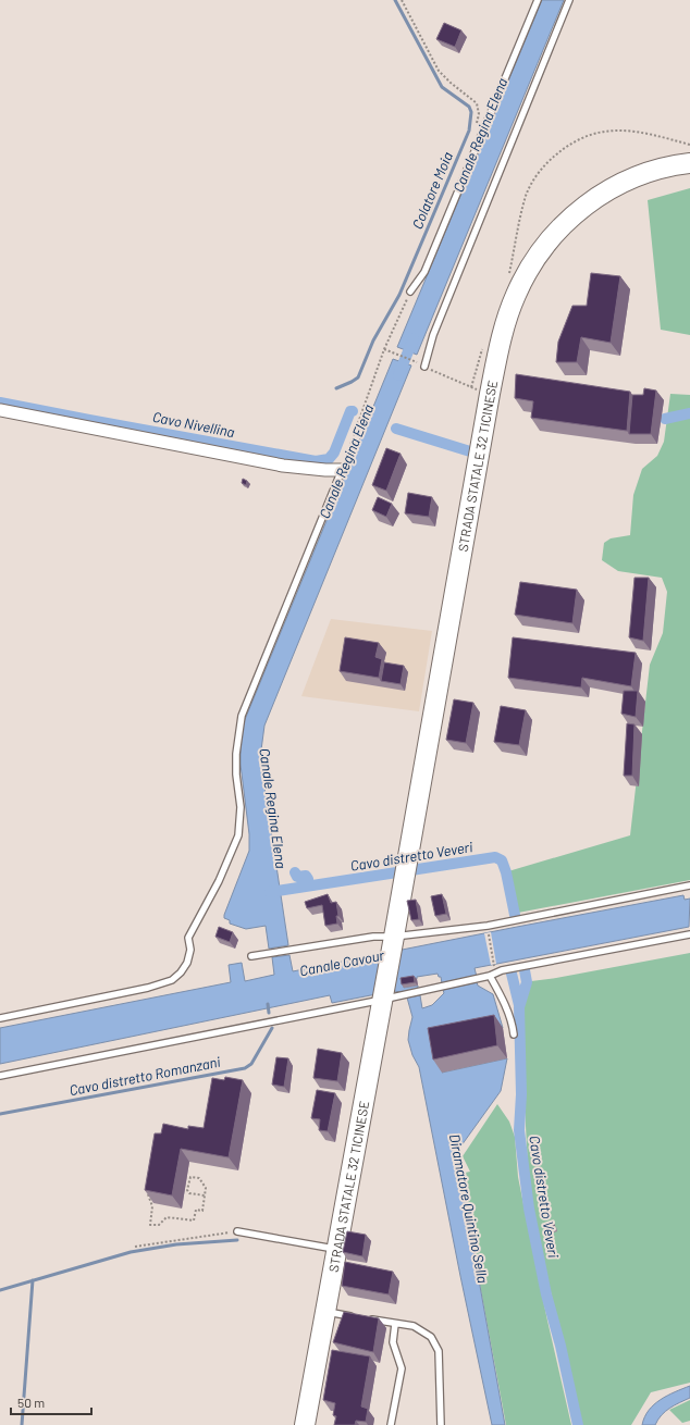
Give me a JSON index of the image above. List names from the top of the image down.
{
  "streets": {
    "main road": ["STRADA STATALE 32 TICINESE"]
  },
  "water": [
    "Canale Regina Elena",
    "Colatore Moia",
    "Cavo Nivellina",
    "Cavo distretto Veveri",
    "Canale Cavour",
    "Cavo distretto Romanzani",
    "Diramatore Quintino Sella"
  ],
  "scale_bar": "50 m"
}
